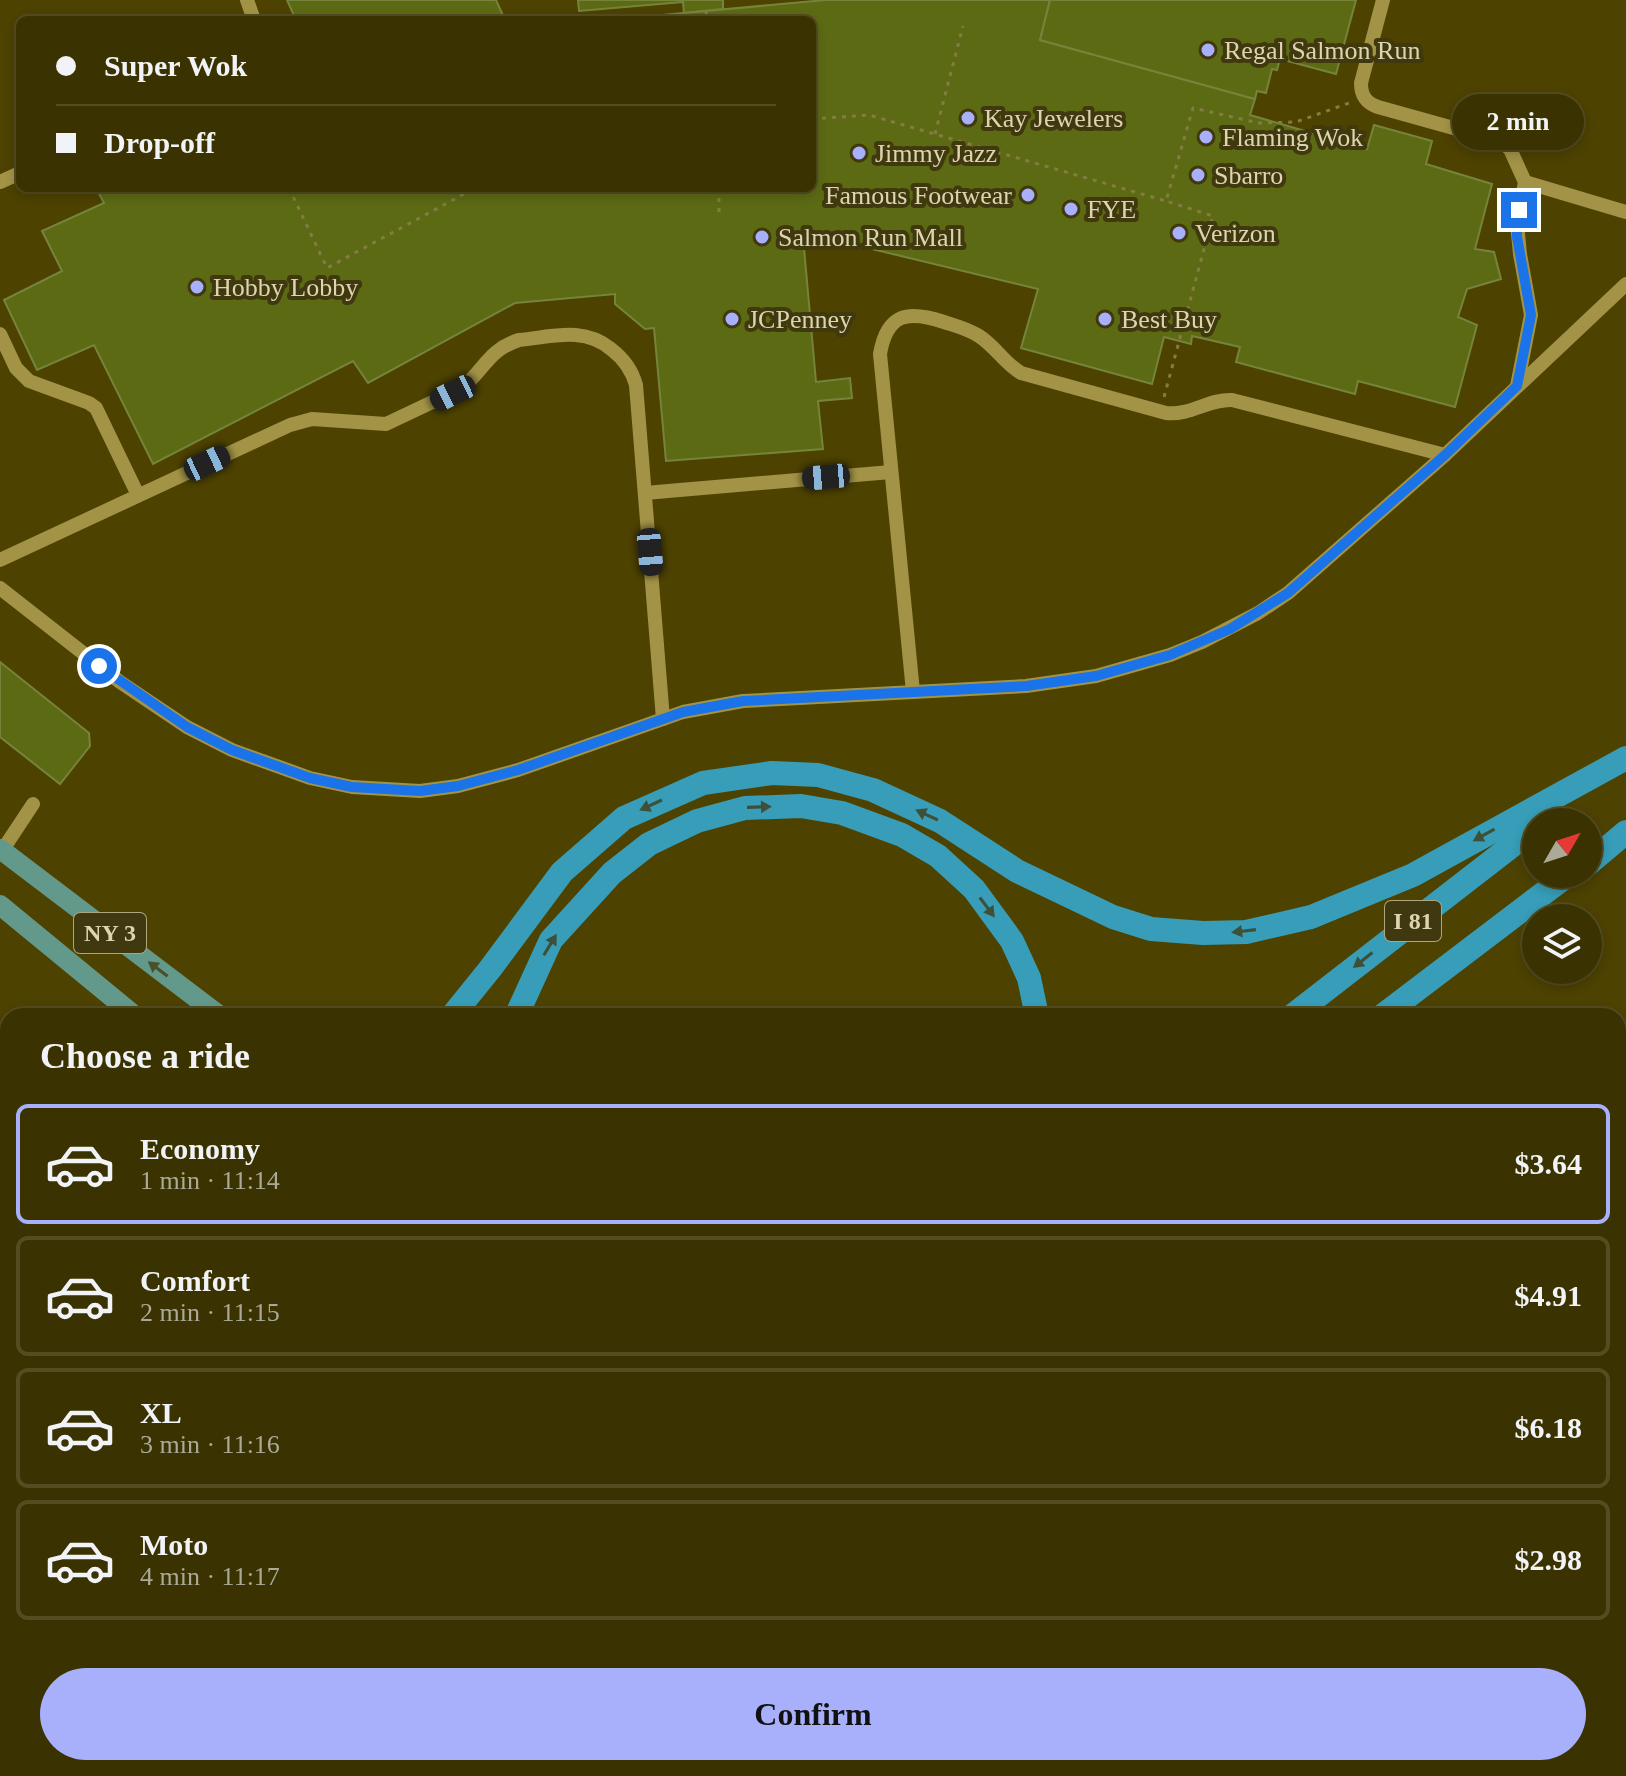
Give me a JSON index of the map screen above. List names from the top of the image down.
{
  "streets": {
    "highway": ["I 81"],
    "main road": ["NY 3"]
  },
  "places": [
    "Regal Salmon Run",
    "Kay Jewelers",
    "Flaming Wok",
    "Jimmy Jazz",
    "Sbarro",
    "Famous Footwear",
    "FYE",
    "Verizon",
    "Salmon Run Mall",
    "Hobby Lobby",
    "JCPenney",
    "Best Buy"
  ],
  "north": "top right",
  "page": {
    "banner": ["Super Wok", "Drop-off"],
    "bubble": "2 min",
    "heading": "Choose a ride",
    "list": [
      {
        "name": "Economy",
        "note": "1 min · 11:14",
        "value": "$3.64"
      },
      {
        "name": "Comfort",
        "note": "2 min · 11:15",
        "value": "$4.91"
      },
      {
        "name": "XL",
        "note": "3 min · 11:16",
        "value": "$6.18"
      },
      {
        "name": "Moto",
        "note": "4 min · 11:17",
        "value": "$2.98"
      }
    ],
    "buttons": "Confirm"
  }
}
